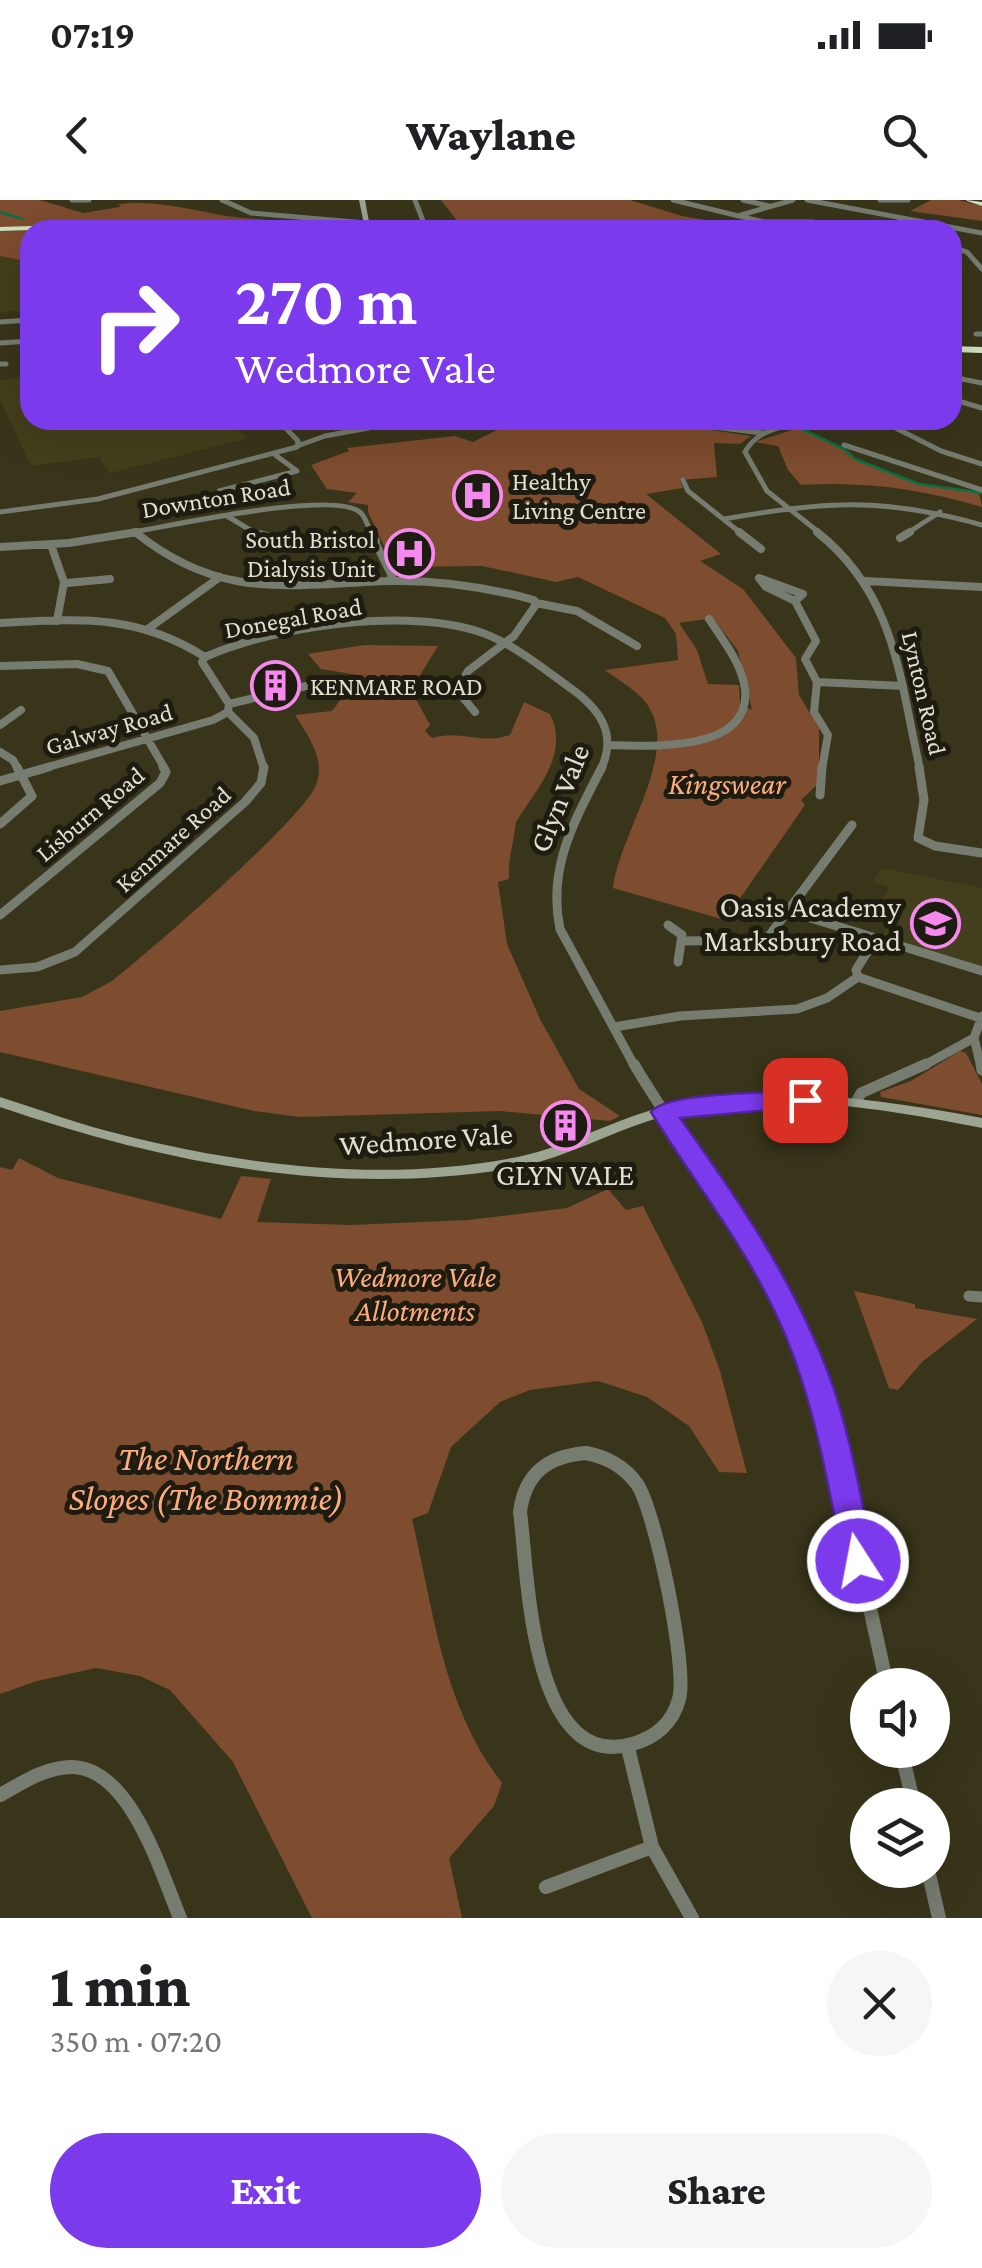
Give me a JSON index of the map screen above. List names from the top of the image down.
{
  "streets": {
    "street": [
      "Downton Road",
      "Donegal Road",
      "Lynton Road",
      "Galway Road",
      "Glyn Vale",
      "Lisburn Road",
      "Kenmare Road",
      "Wedmore Vale"
    ]
  },
  "crossings": [
    ["Donegal Road", "Glyn Vale"],
    ["Donegal Road", "Kenmare Road"],
    ["Galway Road", "Lisburn Road"],
    ["Galway Road", "Kenmare Road"],
    ["Glyn Vale", "Wedmore Vale"]
  ],
  "parks": ["Kingswear", "Wedmore Vale Allotments", "The Northern Slopes (The Bommie)"],
  "places": {
    "hospital": ["Healthy Living Centre", "South Bristol Dialysis Unit"],
    "building": ["KENMARE ROAD", "GLYN VALE"],
    "school or university": ["Oasis Academy Marksbury Road"]
  },
  "page": {
    "status": "07:19",
    "header": "Waylane",
    "turn": ["270 m", "Wedmore Vale"],
    "heading": ["1 min", "350 m · 07:20"],
    "buttons": ["Exit", "Share"]
  }
}
